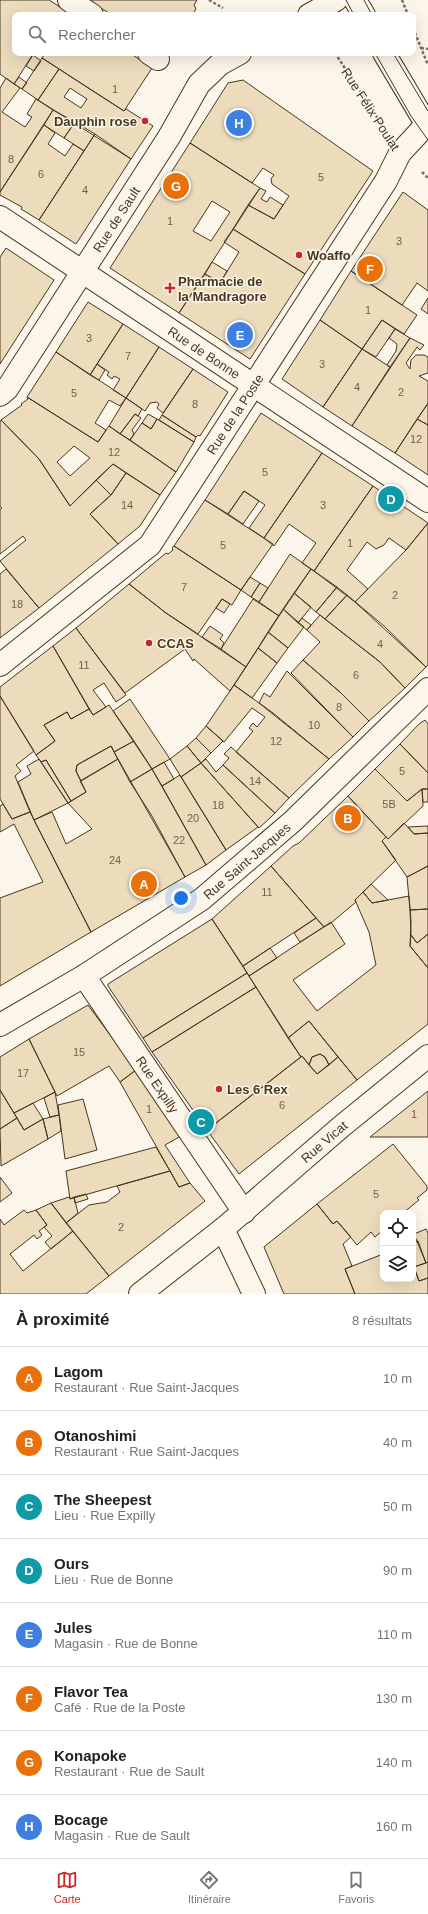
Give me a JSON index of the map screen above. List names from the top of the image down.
{
  "streets": {
    "street": [
      "Rue de Sault",
      "Rue de Bonne",
      "Rue de la Poste",
      "Rue Saint-Jacques",
      "Rue Expilly",
      "Rue Vicat"
    ],
    "path": ["Rue Félix Poulat"]
  },
  "crossings": [
    ["Rue Félix Poulat", "Rue de la Poste"],
    ["Rue de Sault", "Rue de Bonne"],
    ["Rue de Bonne", "Rue de la Poste"],
    ["Rue Saint-Jacques", "Rue Expilly"],
    ["Rue Expilly", "Rue Vicat"]
  ],
  "places": {
    "other": [
      "Dauphin rose",
      "Woaffo",
      "CCAS",
      "Les 6 Rex"
    ],
    "health": ["Pharmacie de la Mandragore"]
  },
  "house_numbers": [
    "1",
    "8",
    "6",
    "5",
    "4",
    "1",
    "3",
    "1",
    "3",
    "7",
    "3",
    "4",
    "2",
    "5",
    "8",
    "12",
    "12",
    "5",
    "14",
    "3",
    "1",
    "5",
    "7",
    "2",
    "18",
    "4",
    "11",
    "6",
    "8",
    "10",
    "12",
    "5",
    "14",
    "5B",
    "18",
    "20",
    "22",
    "24",
    "11",
    "15",
    "17",
    "6",
    "1",
    "1",
    "5",
    "2"
  ],
  "page": {
    "search": "Rechercher",
    "pins": [
      "H",
      "G",
      "F",
      "E",
      "D",
      "B",
      "A",
      "C"
    ],
    "heading": ["À proximité", "8 résultats"],
    "list": [
      {
        "mark": "A",
        "name": "Lagom",
        "note": "Restaurant · Rue Saint-Jacques",
        "value": "10 m"
      },
      {
        "mark": "B",
        "name": "Otanoshimi",
        "note": "Restaurant · Rue Saint-Jacques",
        "value": "40 m"
      },
      {
        "mark": "C",
        "name": "The Sheepest",
        "note": "Lieu · Rue Expilly",
        "value": "50 m"
      },
      {
        "mark": "D",
        "name": "Ours",
        "note": "Lieu · Rue de Bonne",
        "value": "90 m"
      },
      {
        "mark": "E",
        "name": "Jules",
        "note": "Magasin · Rue de Bonne",
        "value": "110 m"
      },
      {
        "mark": "F",
        "name": "Flavor Tea",
        "note": "Café · Rue de la Poste",
        "value": "130 m"
      },
      {
        "mark": "G",
        "name": "Konapoke",
        "note": "Restaurant · Rue de Sault",
        "value": "140 m"
      },
      {
        "mark": "H",
        "name": "Bocage",
        "note": "Magasin · Rue de Sault",
        "value": "160 m"
      }
    ],
    "nav": ["Carte", "Itinéraire", "Favoris"]
  }
}
